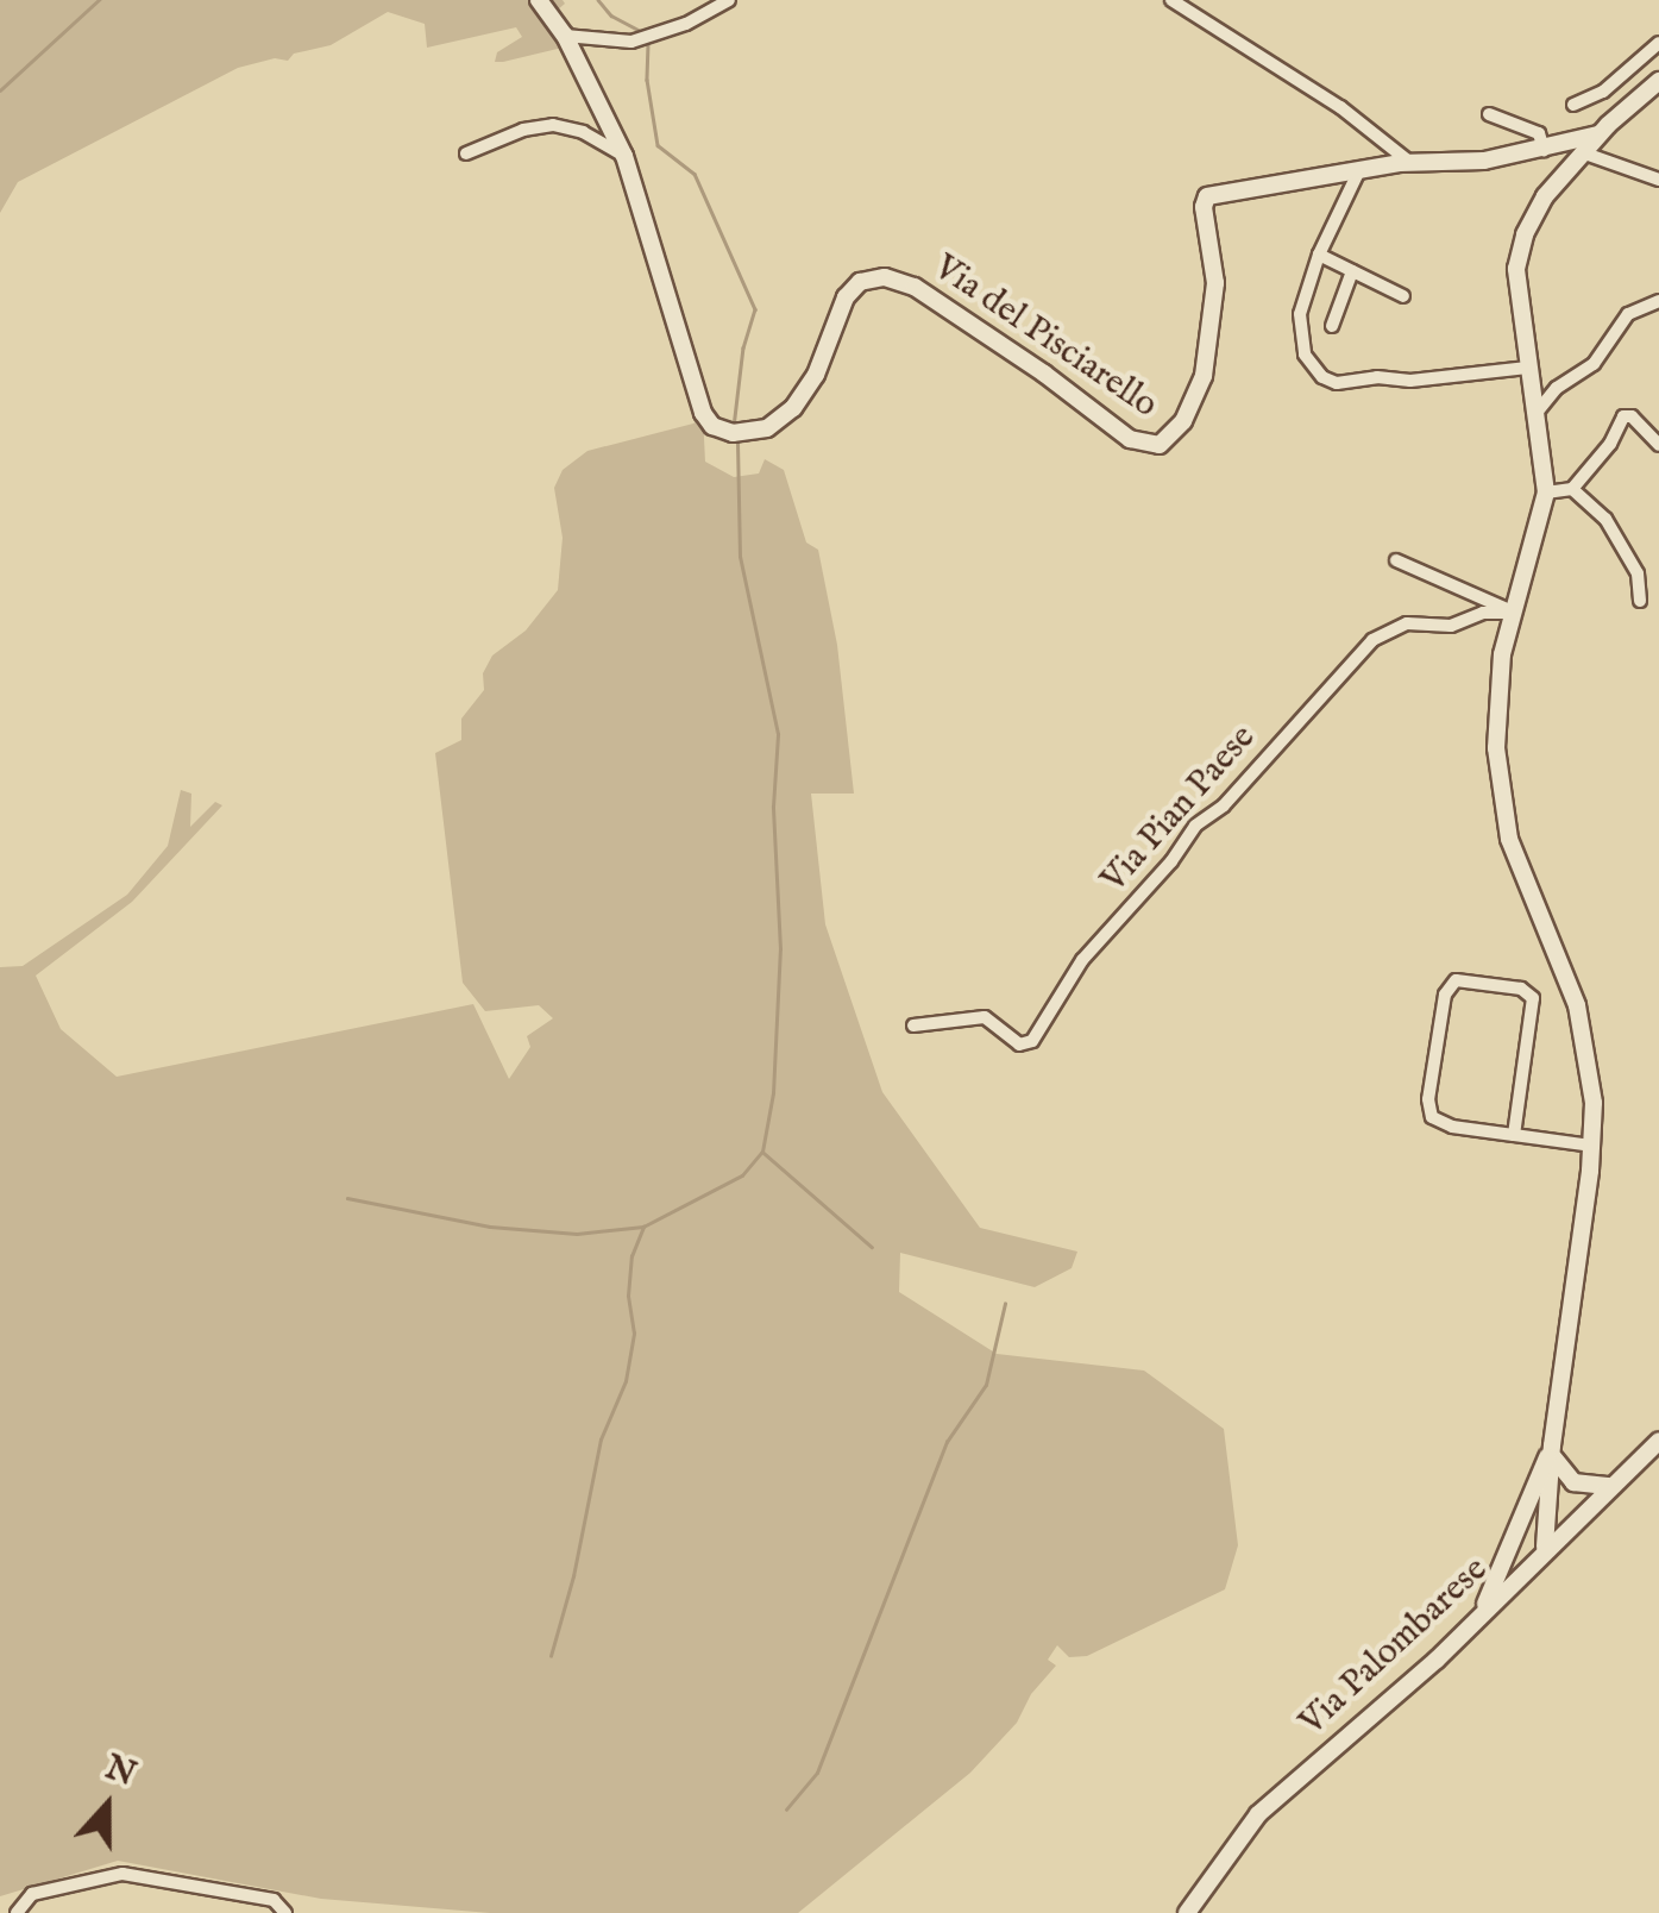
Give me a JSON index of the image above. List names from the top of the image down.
{
  "streets": {
    "street": ["Via del Pisciarello", "Via Pian Paese", "Via Palombarese"]
  },
  "north": "top"
}
